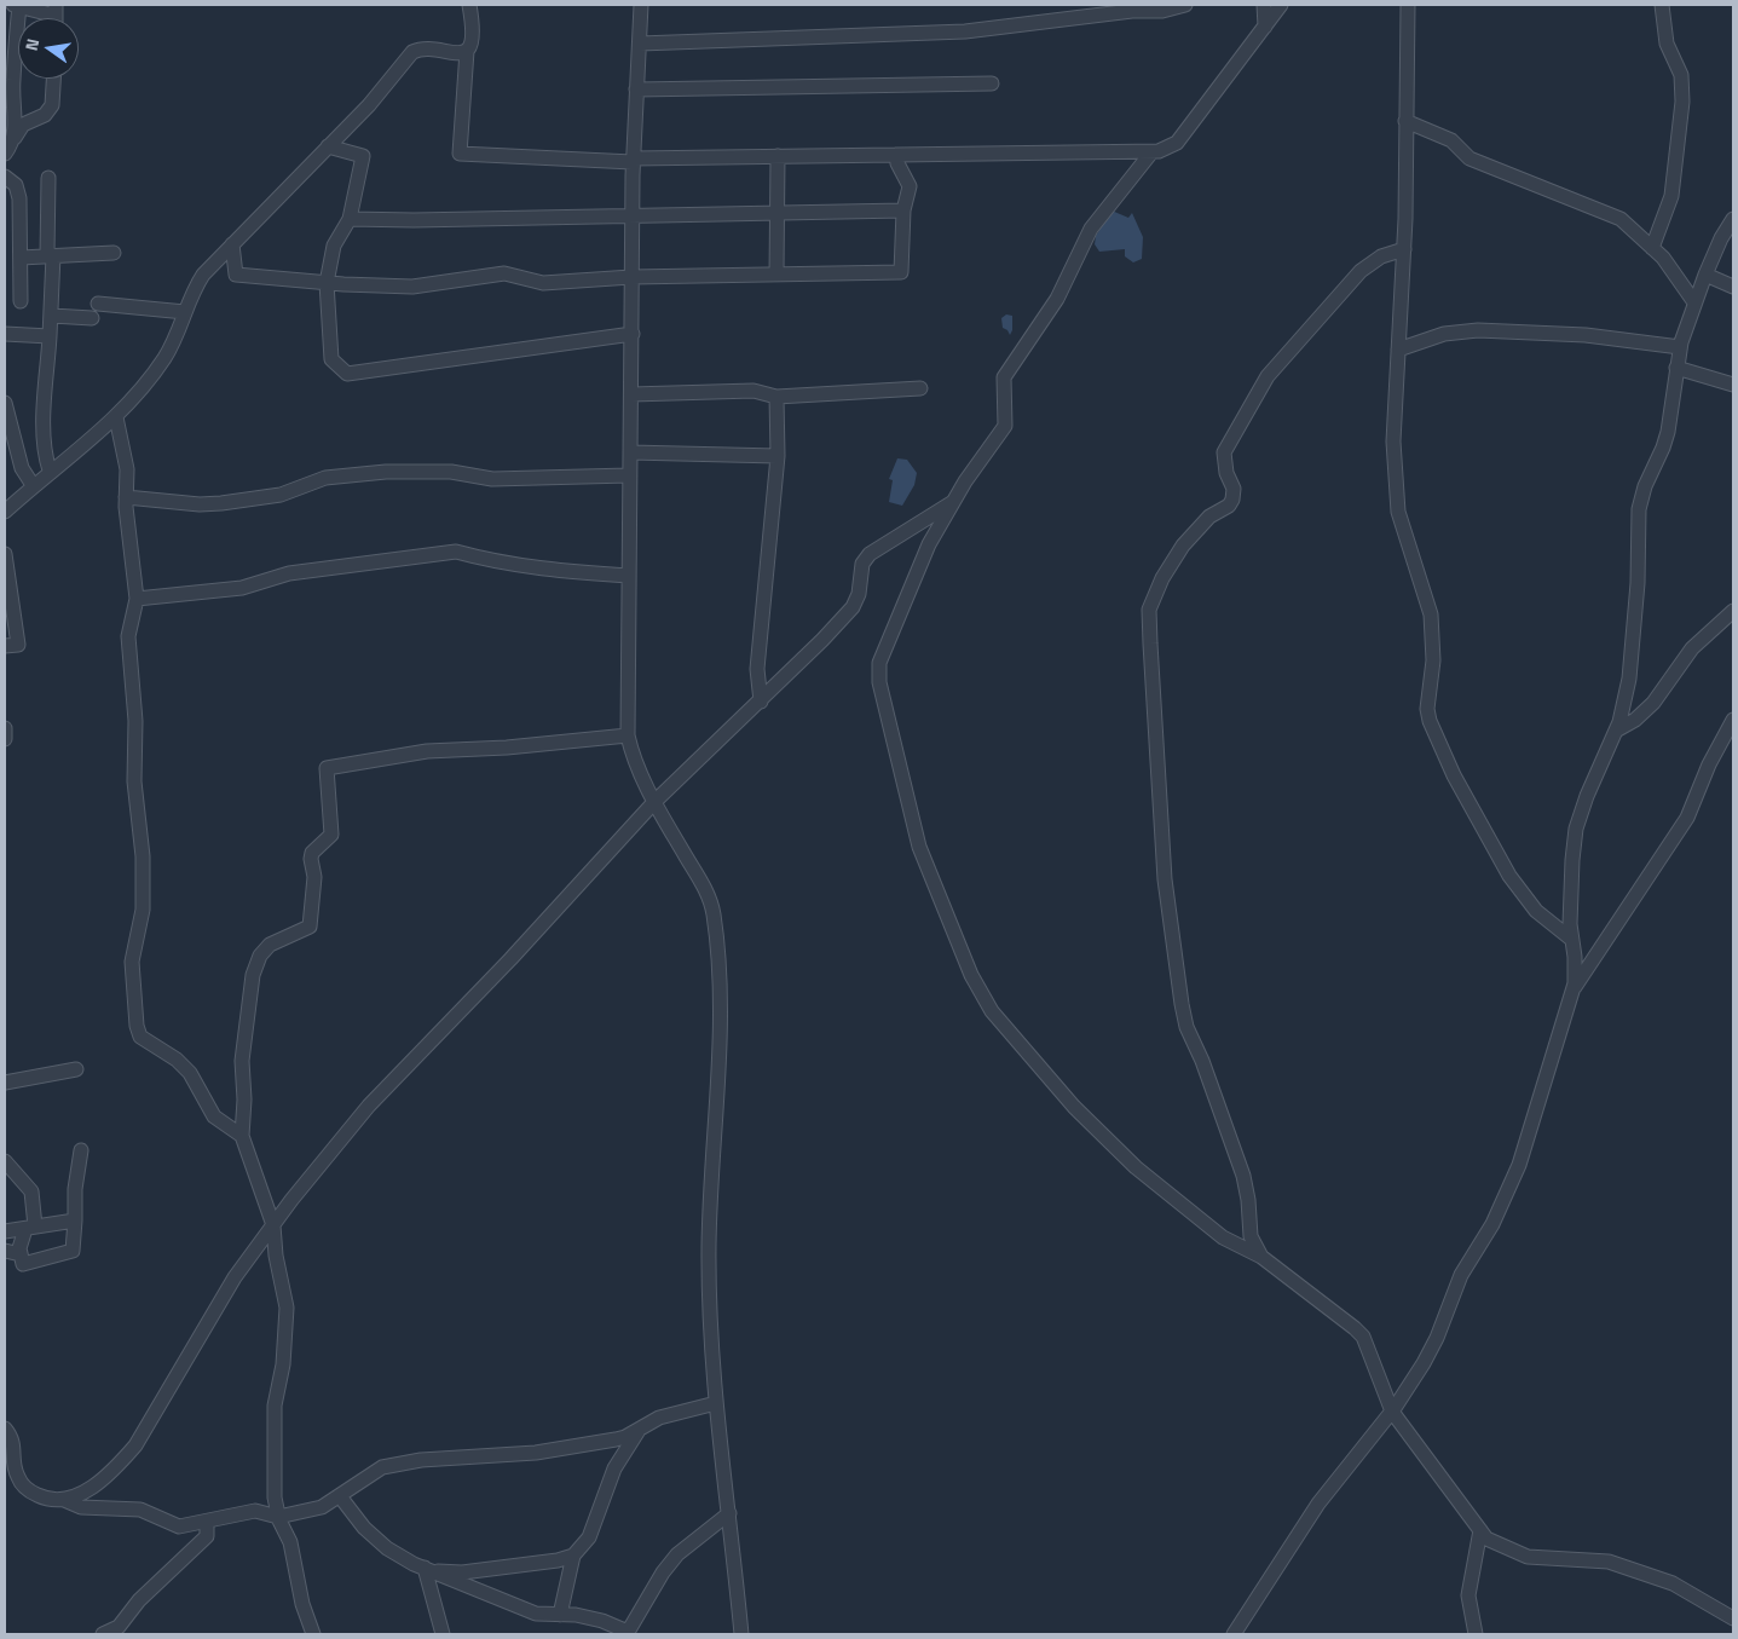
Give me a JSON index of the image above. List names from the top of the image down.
{
  "north": "left"
}
